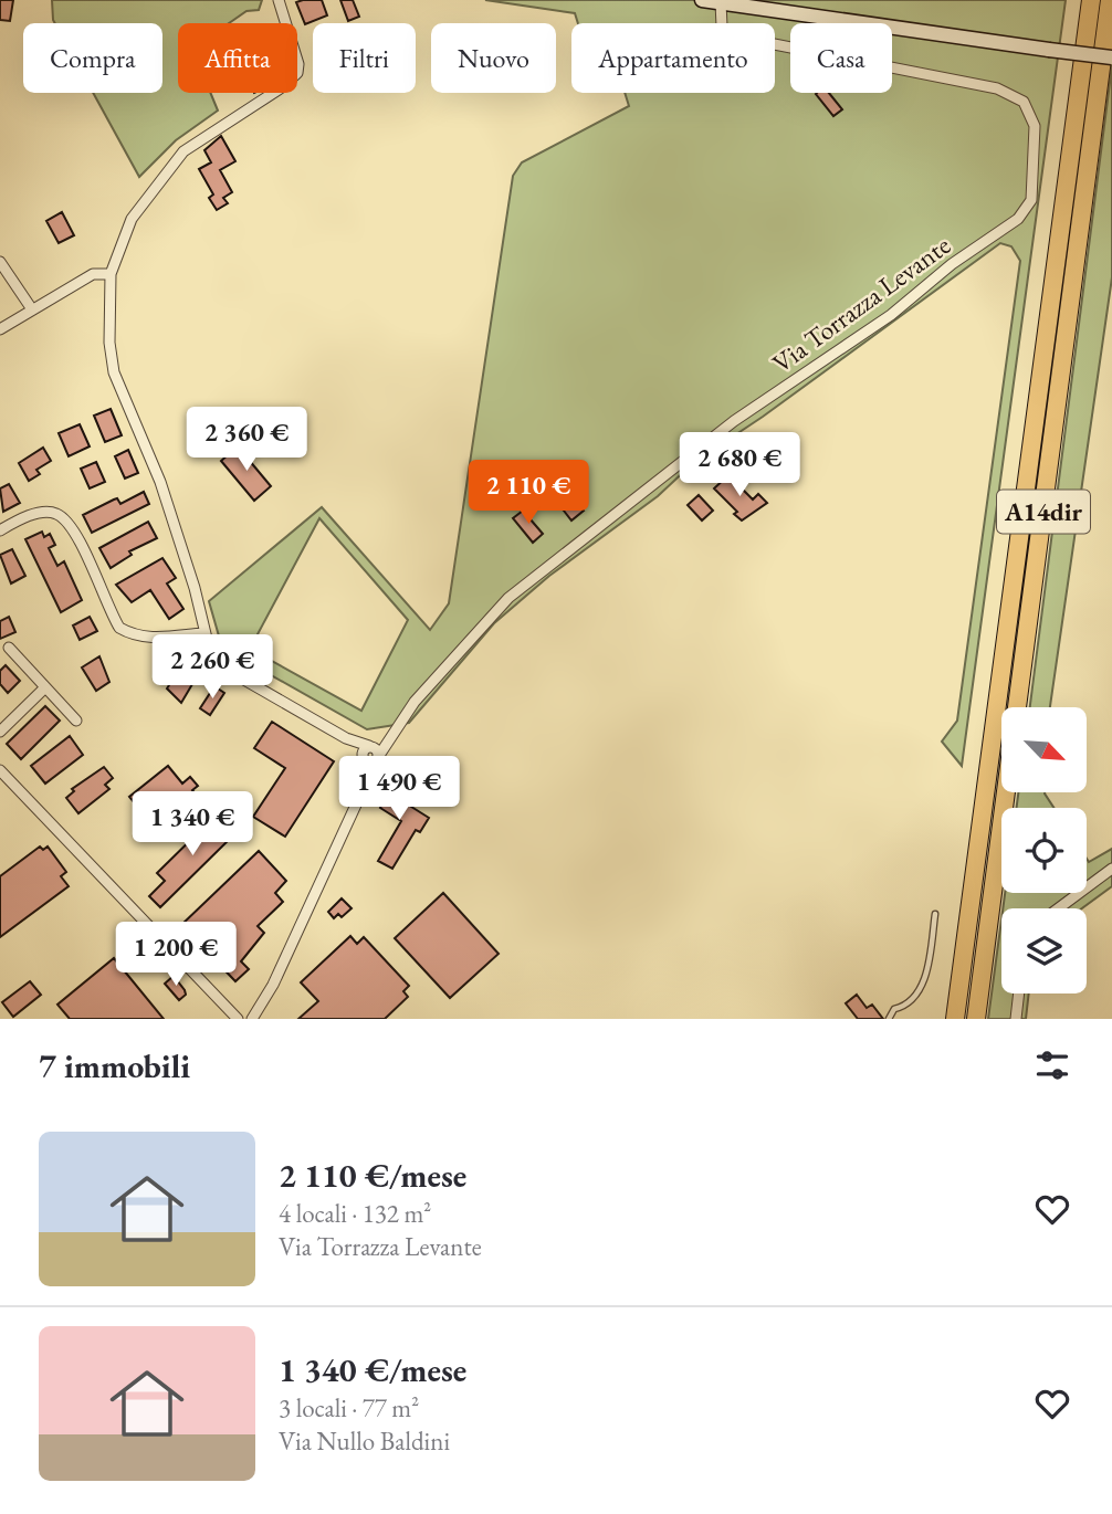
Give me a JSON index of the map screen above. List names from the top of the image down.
{
  "streets": {
    "highway": ["A14dir"],
    "street": ["Via Torrazza Levante"]
  },
  "north": "bottom right",
  "page": {
    "chip": [
      "Compra",
      "Affitta",
      "Filtri",
      "Nuovo",
      "Appartamento",
      "Casa"
    ],
    "price": [
      "2 360 €",
      "2 680 €",
      "2 110 €",
      "2 260 €",
      "1 490 €",
      "1 340 €",
      "1 200 €"
    ],
    "heading": "7 immobili",
    "list": [
      {
        "name": "2 110 €/mese",
        "note": "4 locali · 132 m² · Via Torrazza Levante"
      },
      {
        "name": "1 340 €/mese",
        "note": "3 locali · 77 m² · Via Nullo Baldini"
      }
    ]
  }
}
